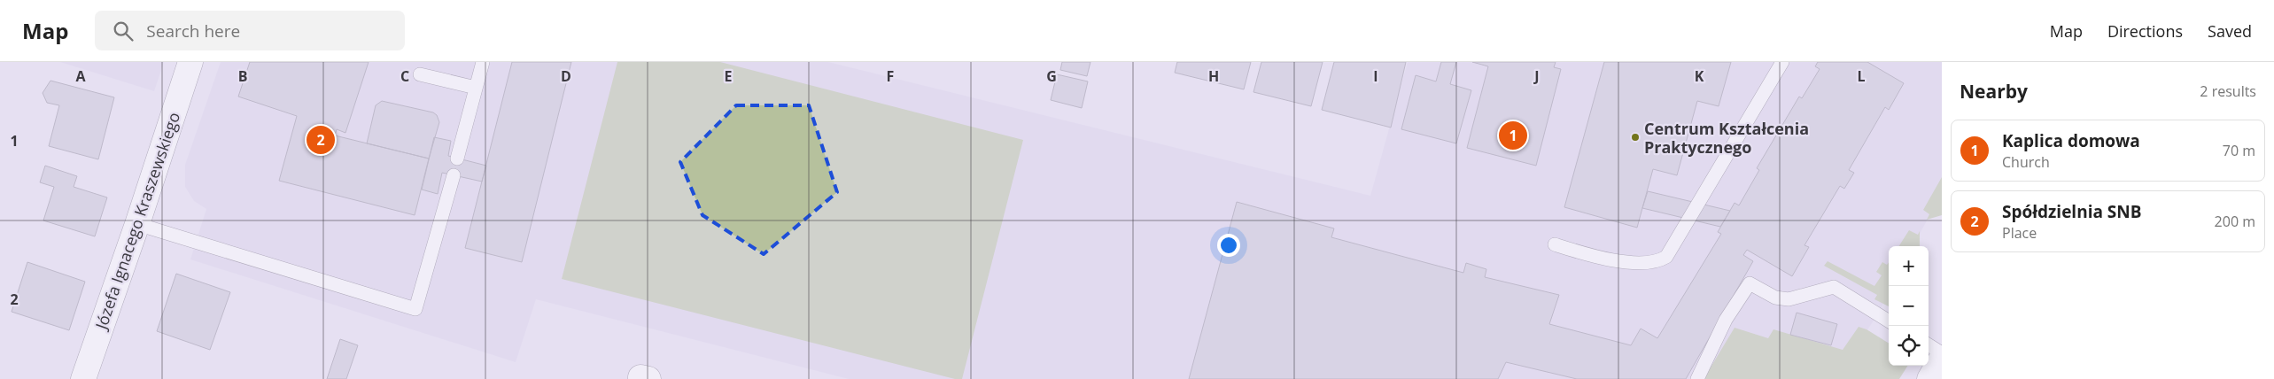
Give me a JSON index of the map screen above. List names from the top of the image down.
{
  "streets": {
    "street": ["Józefa Ignacego Kraszewskiego"]
  },
  "places": ["Centrum Kształcenia Praktycznego"],
  "page": {
    "header": "Map",
    "search": "Search here",
    "nav": ["Map", "Directions", "Saved"],
    "heading": ["Nearby", "2 results"],
    "pins": ["1", "2"],
    "list": [
      {
        "mark": "1",
        "name": "Kaplica domowa",
        "note": "Church",
        "value": "70 m"
      },
      {
        "mark": "2",
        "name": "Spółdzielnia SNB",
        "note": "Place",
        "value": "200 m"
      }
    ],
    "map_buttons": ["+", "−"]
  },
  "grid": {
    "columns": [
      "A",
      "B",
      "C",
      "D",
      "E",
      "F",
      "G",
      "H",
      "I",
      "J",
      "K",
      "L"
    ],
    "rows": ["1", "2"]
  }
}
